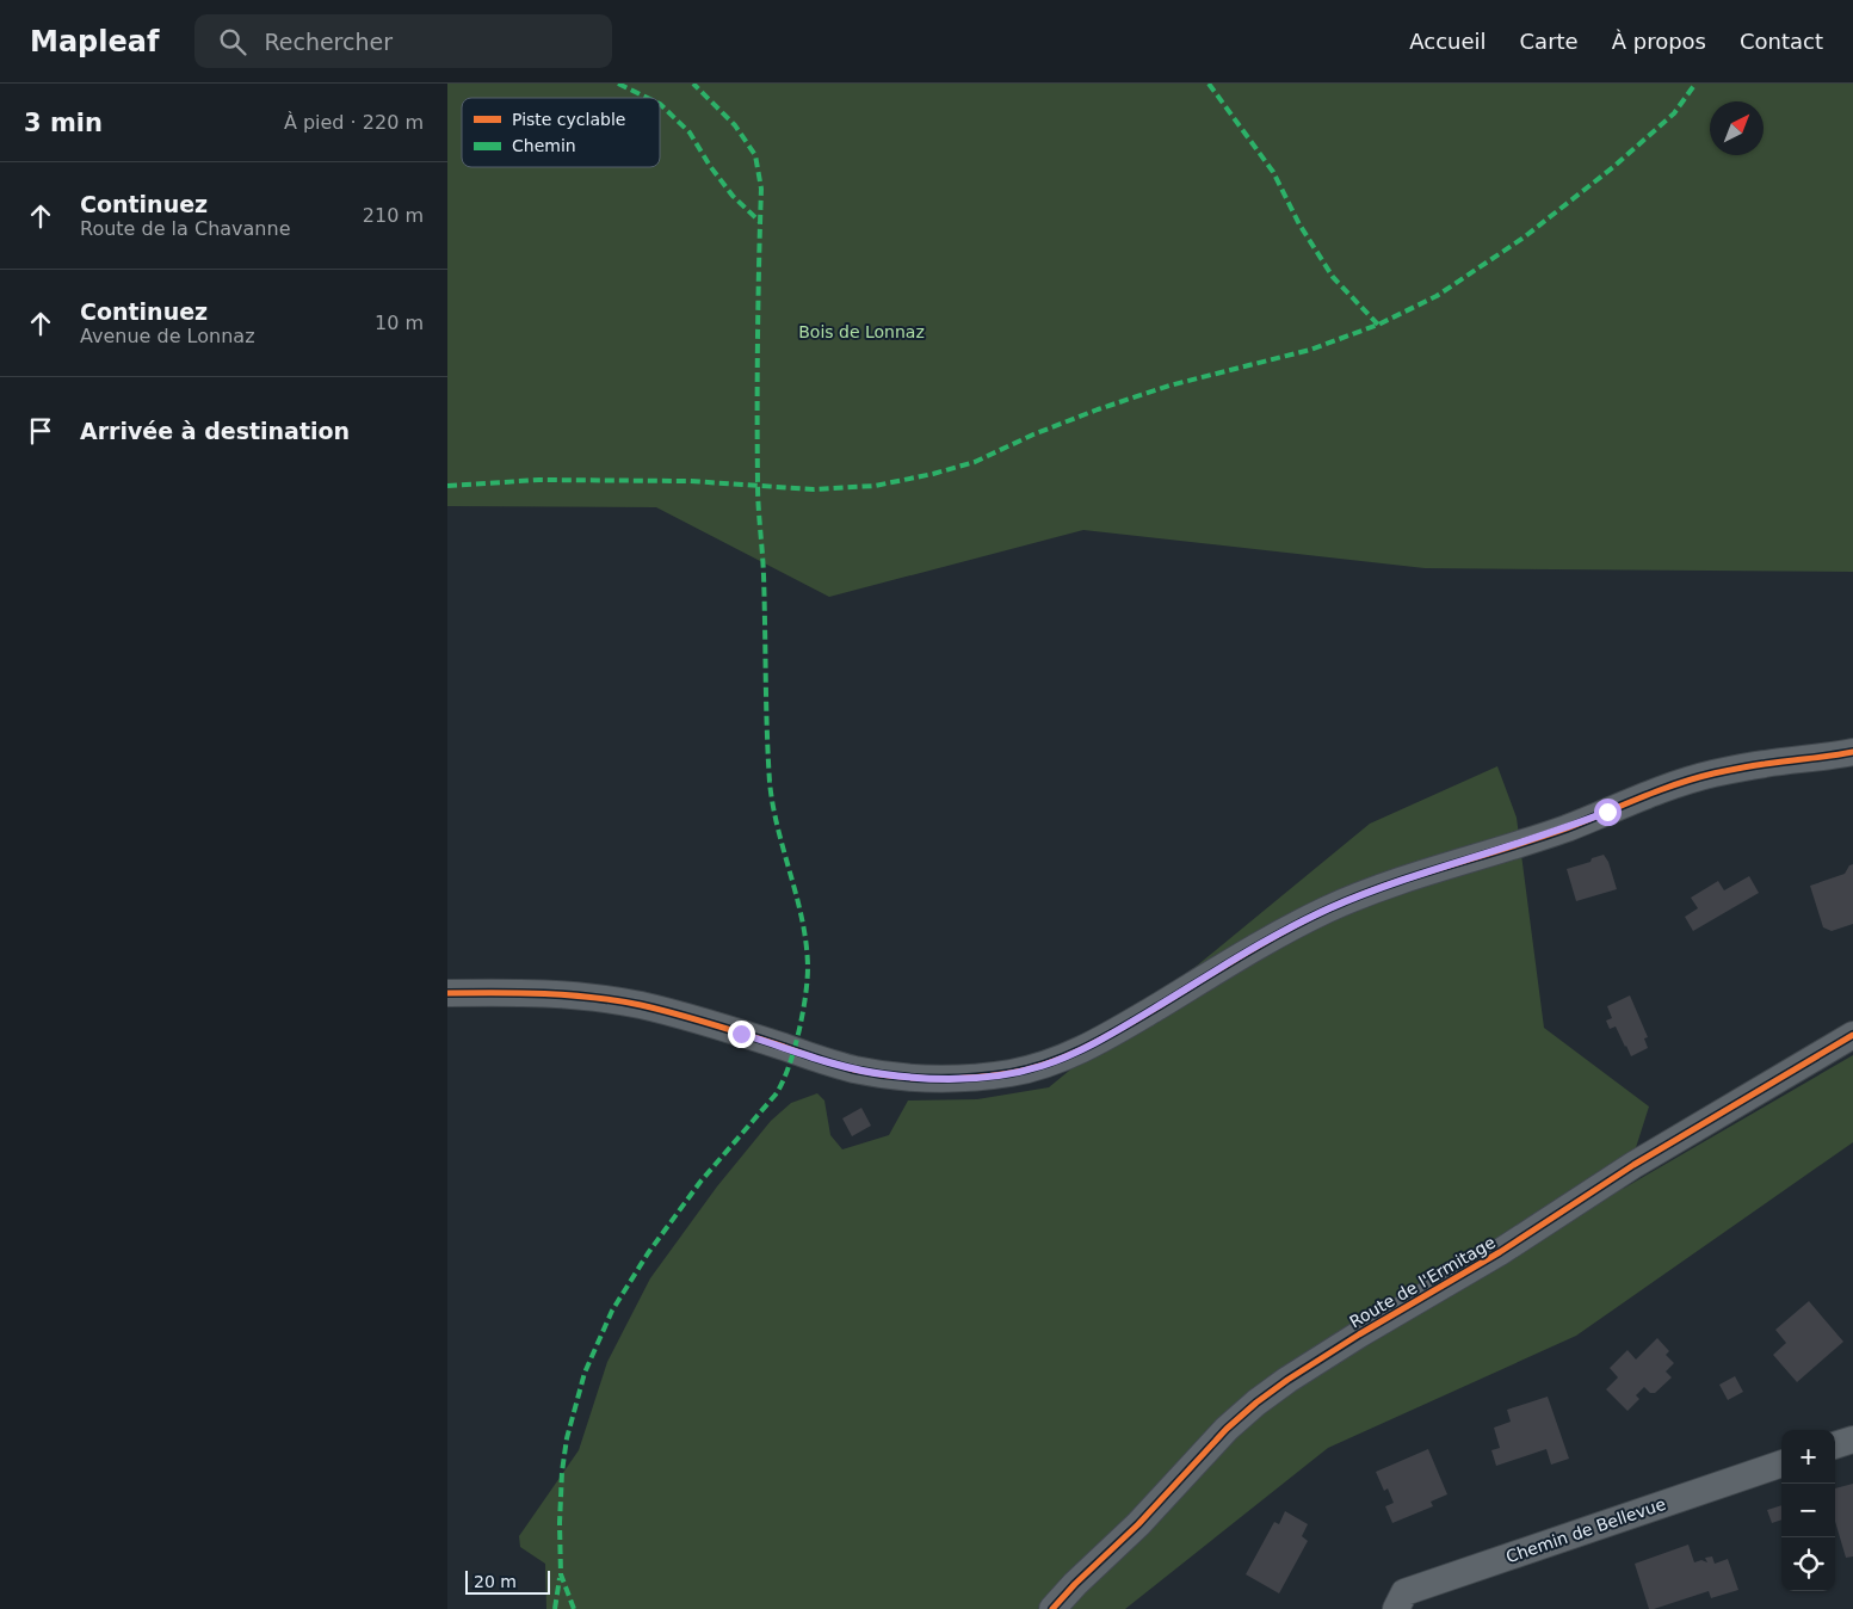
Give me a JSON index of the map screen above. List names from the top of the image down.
{
  "streets": {
    "street": ["Route de l'Ermitage", "Chemin de Bellevue"]
  },
  "parks": ["Bois de Lonnaz"],
  "legend": ["Piste cyclable", "Chemin"],
  "scale_bar": "20 m",
  "north": "top right",
  "page": {
    "header": "Mapleaf",
    "search": "Rechercher",
    "nav": [
      "Accueil",
      "Carte",
      "À propos",
      "Contact"
    ],
    "heading": ["3 min", "À pied · 220 m"],
    "list": [
      ["Continuez", "Route de la Chavanne", "210 m"],
      ["Continuez", "Avenue de Lonnaz", "10 m"],
      "Arrivée à destination"
    ],
    "map_buttons": ["+", "−"],
    "scale": "20 m"
  }
}
